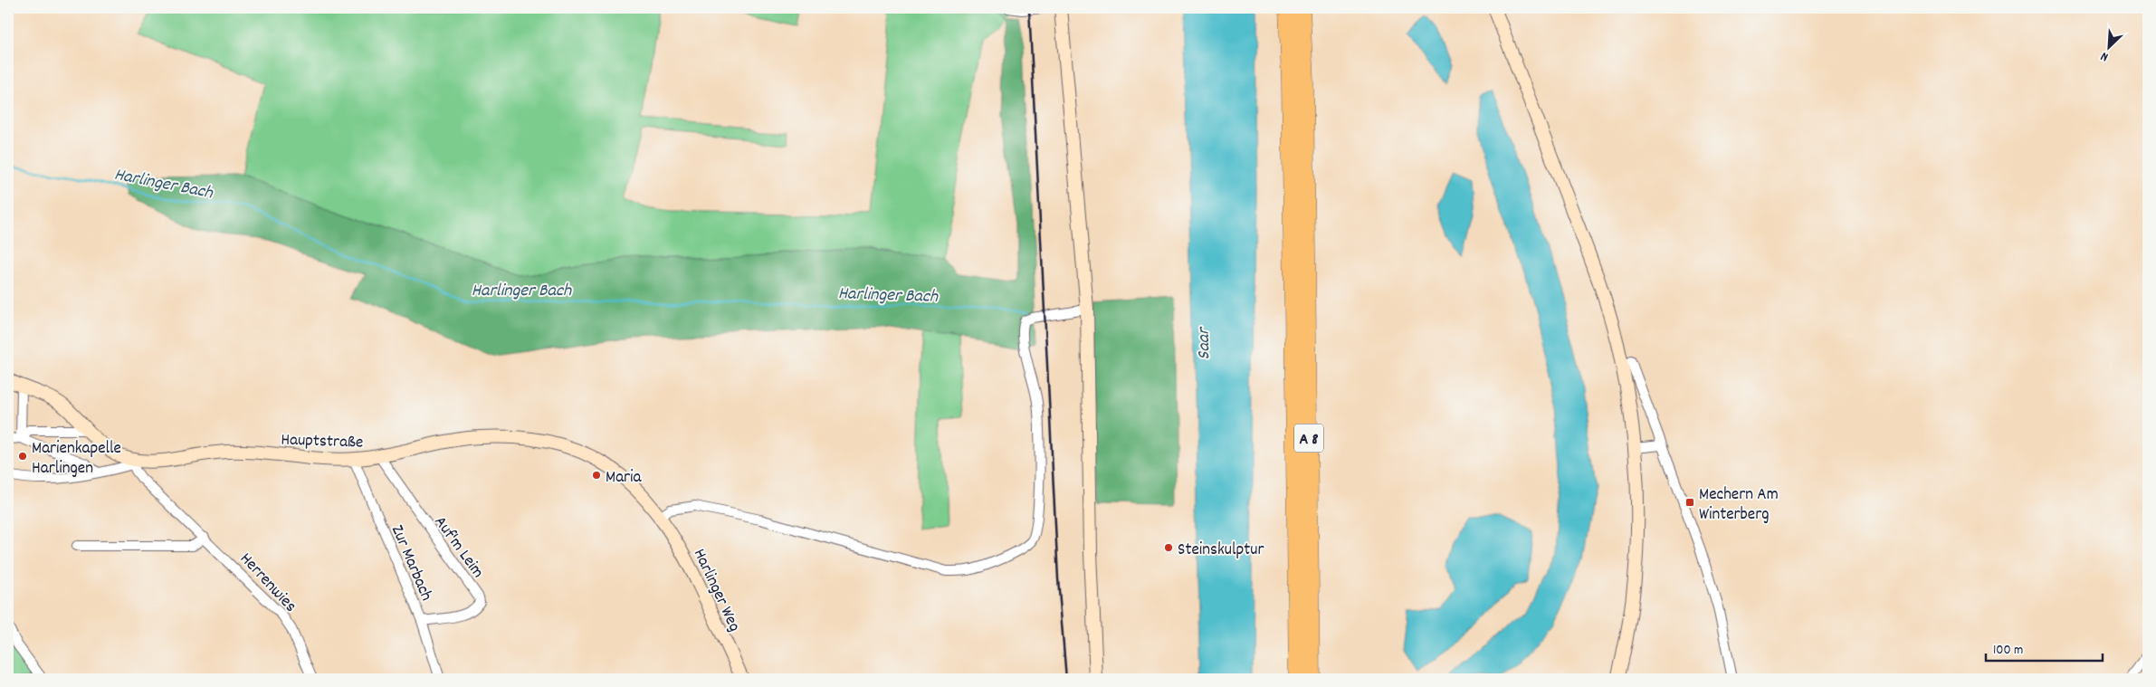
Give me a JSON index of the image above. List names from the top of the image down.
{
  "streets": {
    "highway": ["A 8"],
    "main road": ["Hauptstraße", "Harlinger Weg"],
    "street": ["Auf'm Leim", "Zur Marbach", "Herrenwies"]
  },
  "crossings": [
    ["Hauptstraße", "Auf'm Leim"],
    ["Hauptstraße", "Zur Marbach"],
    ["Hauptstraße", "Herrenwies"],
    ["Hauptstraße", "Harlinger Weg"],
    ["Auf'm Leim", "Zur Marbach"]
  ],
  "water": ["Harlinger Bach", "Saar"],
  "places": {
    "other": ["Marienkapelle Harlingen", "Maria", "Steinskulptur"],
    "transit": ["Mechern Am Winterberg"]
  },
  "scale_bar": "100 m",
  "north": "bottom left"
}
